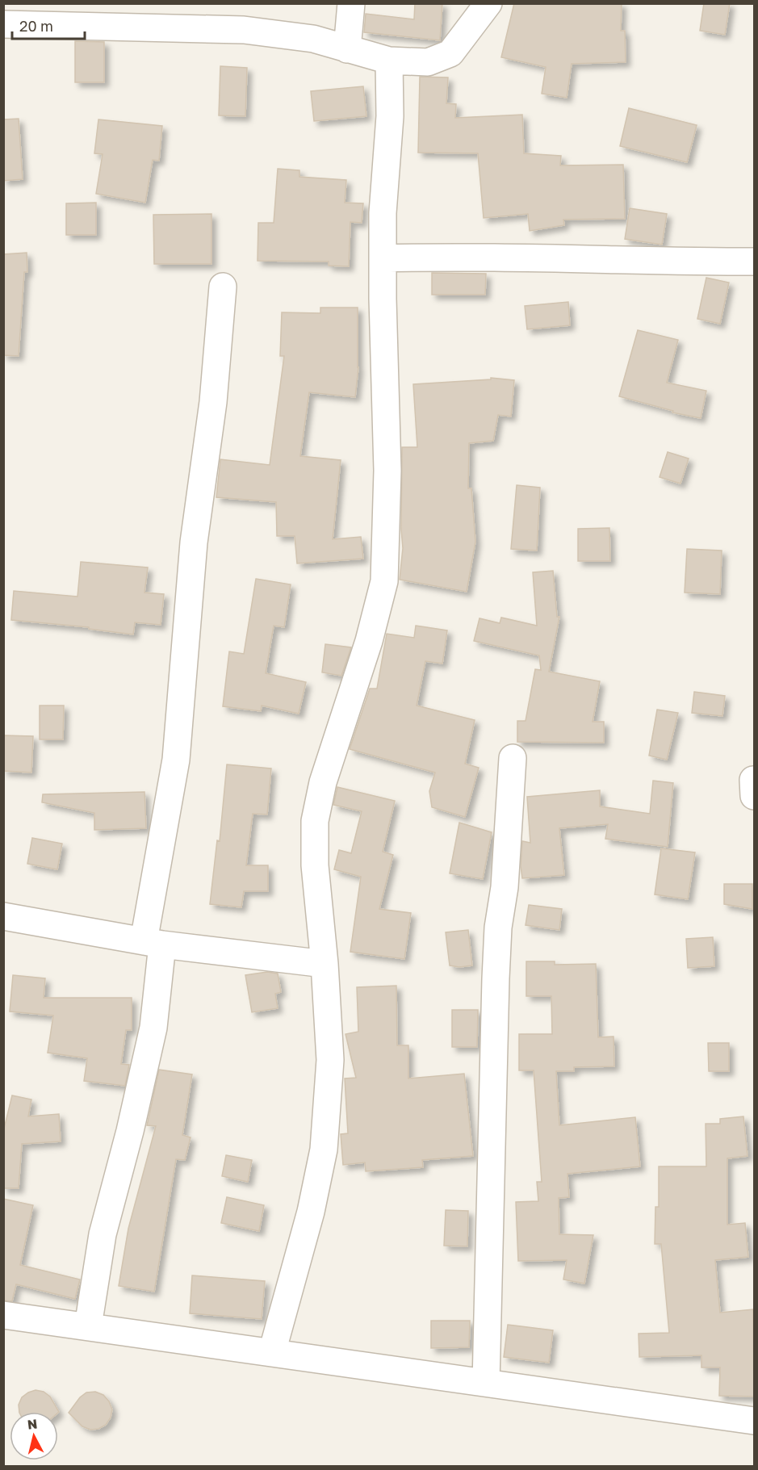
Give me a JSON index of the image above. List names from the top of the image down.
{
  "scale_bar": "20 m",
  "north": "top"
}
